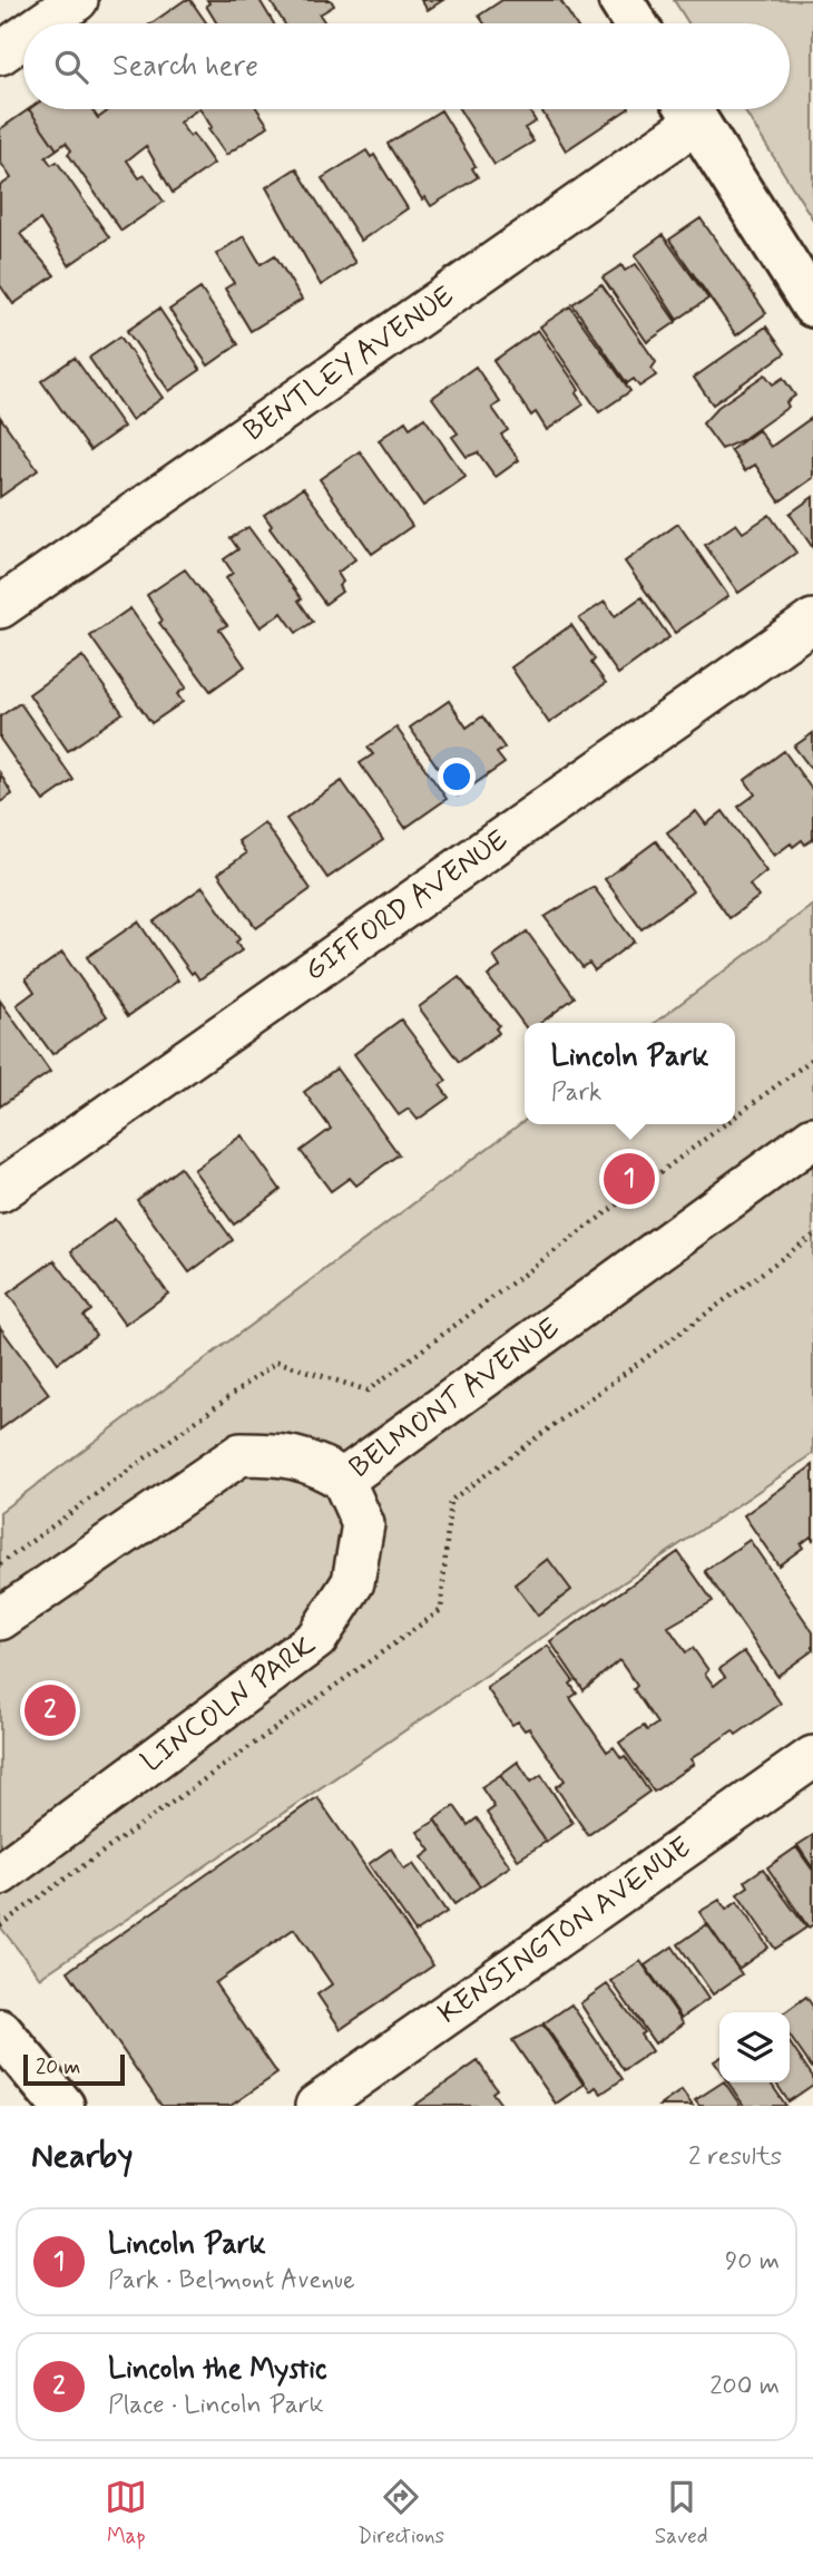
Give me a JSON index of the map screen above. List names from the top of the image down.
{
  "streets": {
    "street": [
      "BENTLEY AVENUE",
      "GIFFORD AVENUE",
      "BELMONT AVENUE",
      "LINCOLN PARK",
      "KENSINGTON AVENUE"
    ]
  },
  "crossings": [
    ["BELMONT AVENUE", "LINCOLN PARK"]
  ],
  "scale_bar": "20 m",
  "page": {
    "search": "Search here",
    "popup": ["Lincoln Park", "Park"],
    "pins": ["1", "2"],
    "scale": "20 m",
    "heading": ["Nearby", "2 results"],
    "list": [
      {
        "mark": "1",
        "name": "Lincoln Park",
        "note": "Park · Belmont Avenue",
        "value": "90 m"
      },
      {
        "mark": "2",
        "name": "Lincoln the Mystic",
        "note": "Place · Lincoln Park",
        "value": "200 m"
      }
    ],
    "nav": ["Map", "Directions", "Saved"]
  }
}
